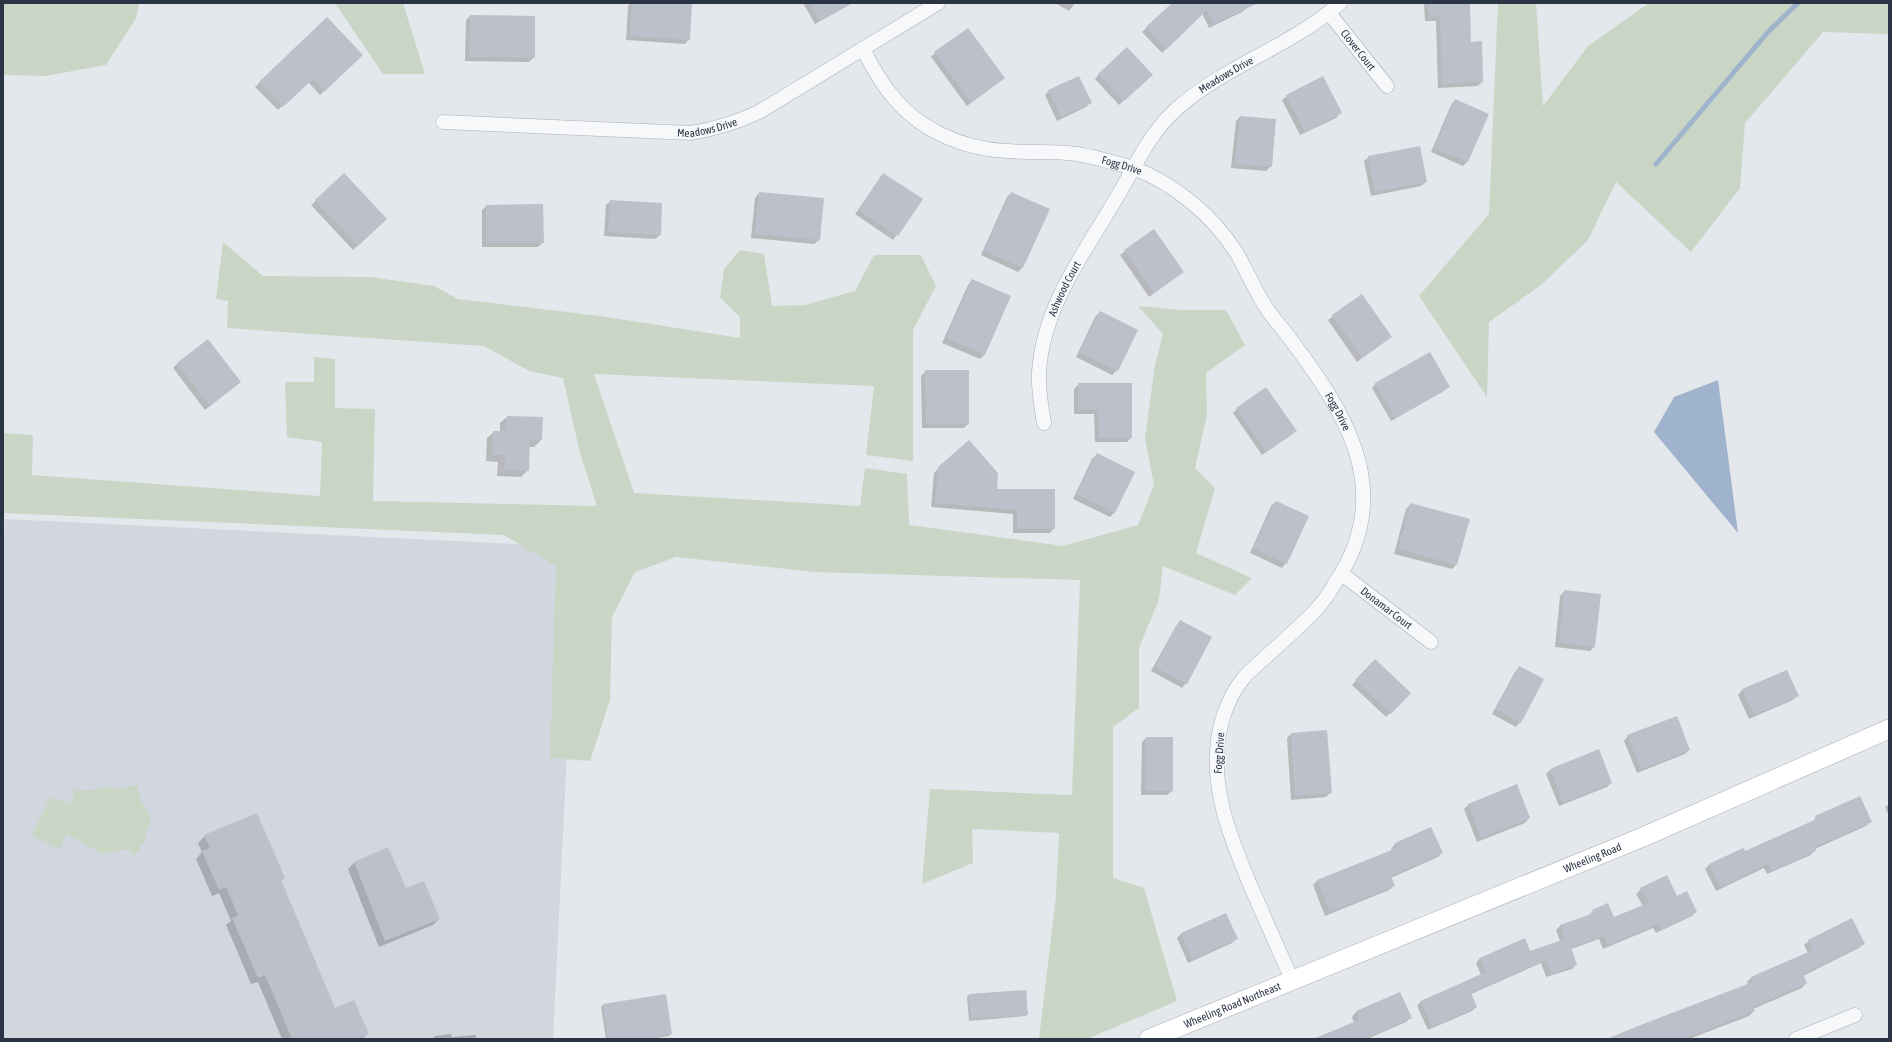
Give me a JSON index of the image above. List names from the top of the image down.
{
  "streets": {
    "street": [
      "Clover Court",
      "Meadows Drive",
      "Fogg Drive",
      "Ashwood Court",
      "Donamar Court",
      "Wheeling Road",
      "Wheeling Road Northeast"
    ]
  },
  "crossings": [
    ["Clover Court", "Meadows Drive"],
    ["Meadows Drive", "Fogg Drive"],
    ["Meadows Drive", "Ashwood Court"],
    ["Fogg Drive", "Ashwood Court"],
    ["Fogg Drive", "Donamar Court"],
    ["Fogg Drive", "Wheeling Road"],
    ["Fogg Drive", "Wheeling Road Northeast"],
    ["Wheeling Road", "Wheeling Road Northeast"]
  ]
}
